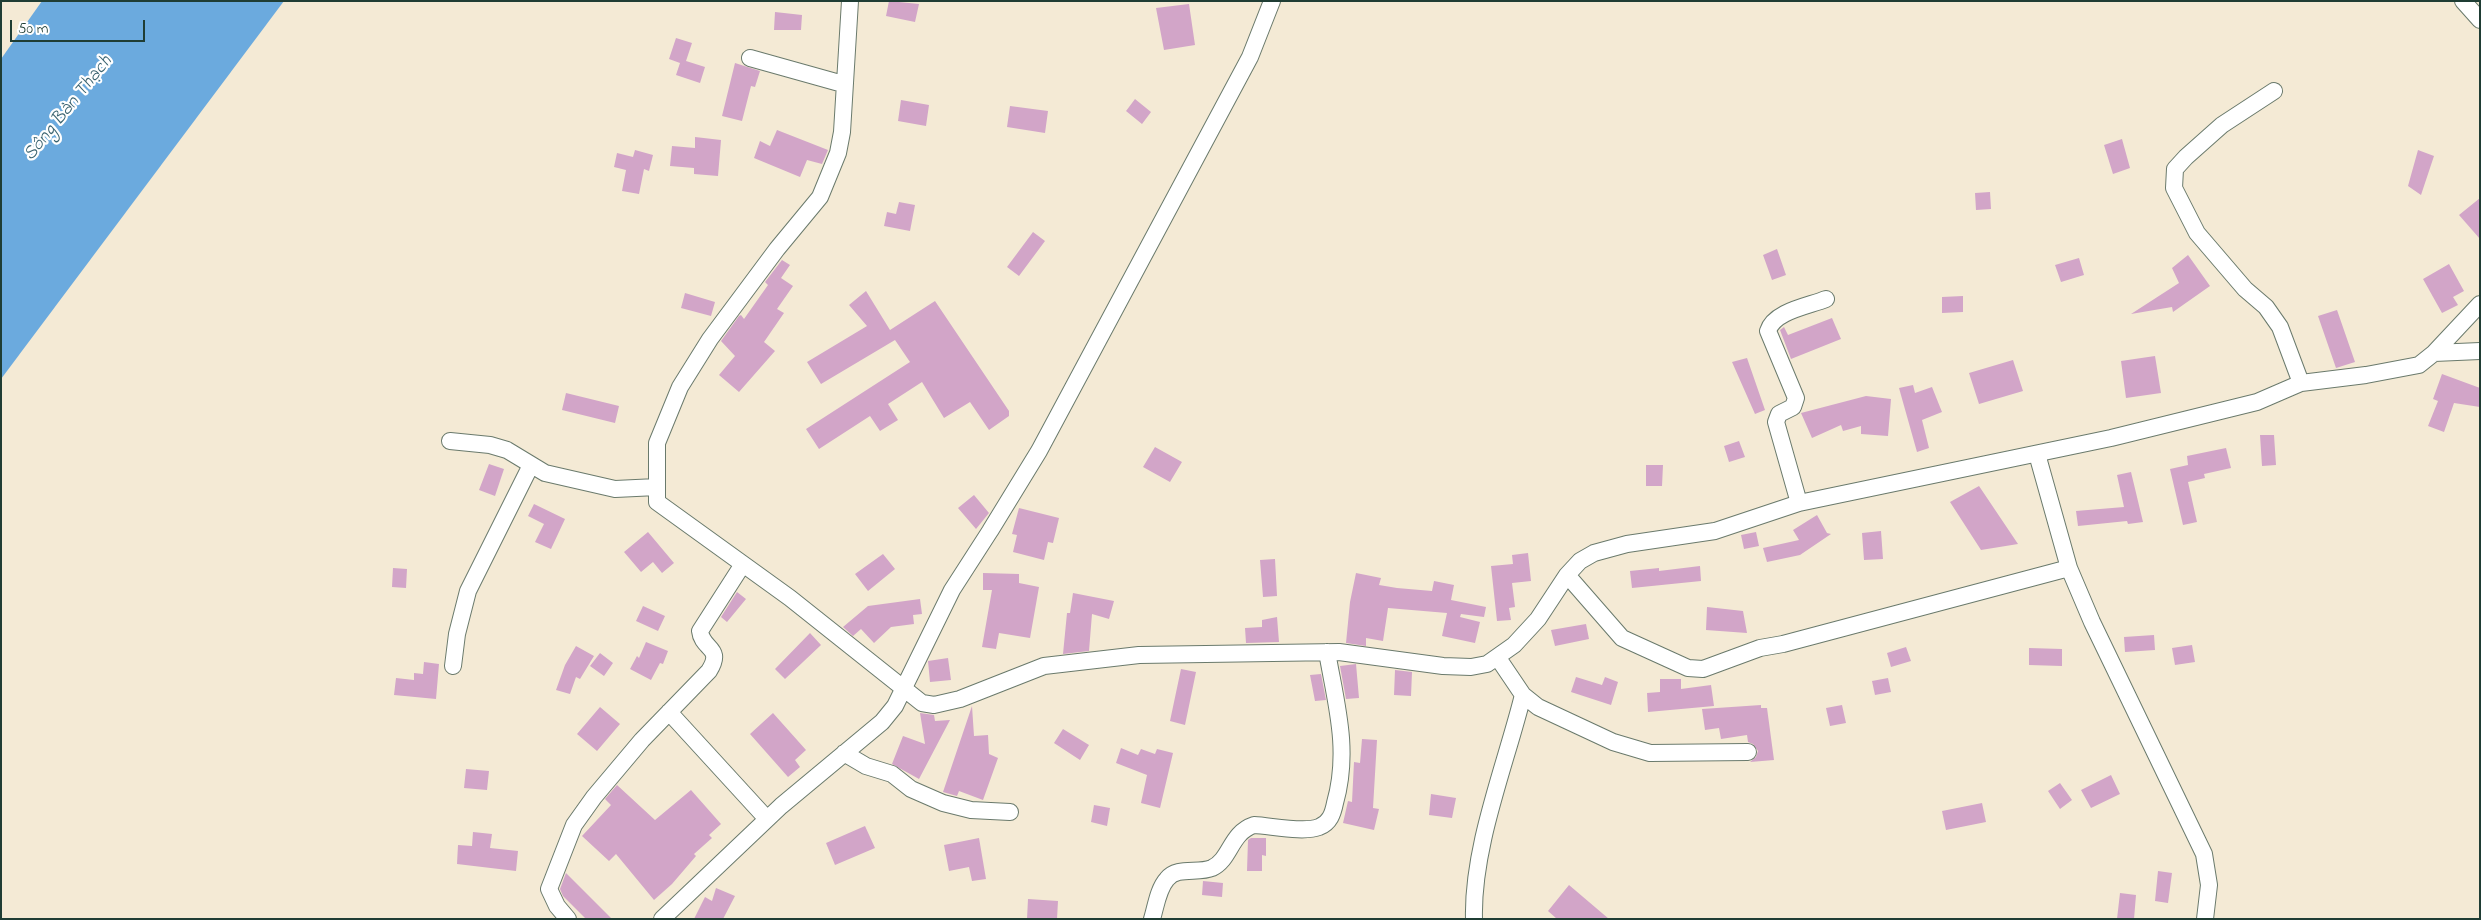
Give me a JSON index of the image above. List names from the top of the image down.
{
  "water": ["Sông Bàn Thạch"],
  "scale_bar": "50 m"
}
